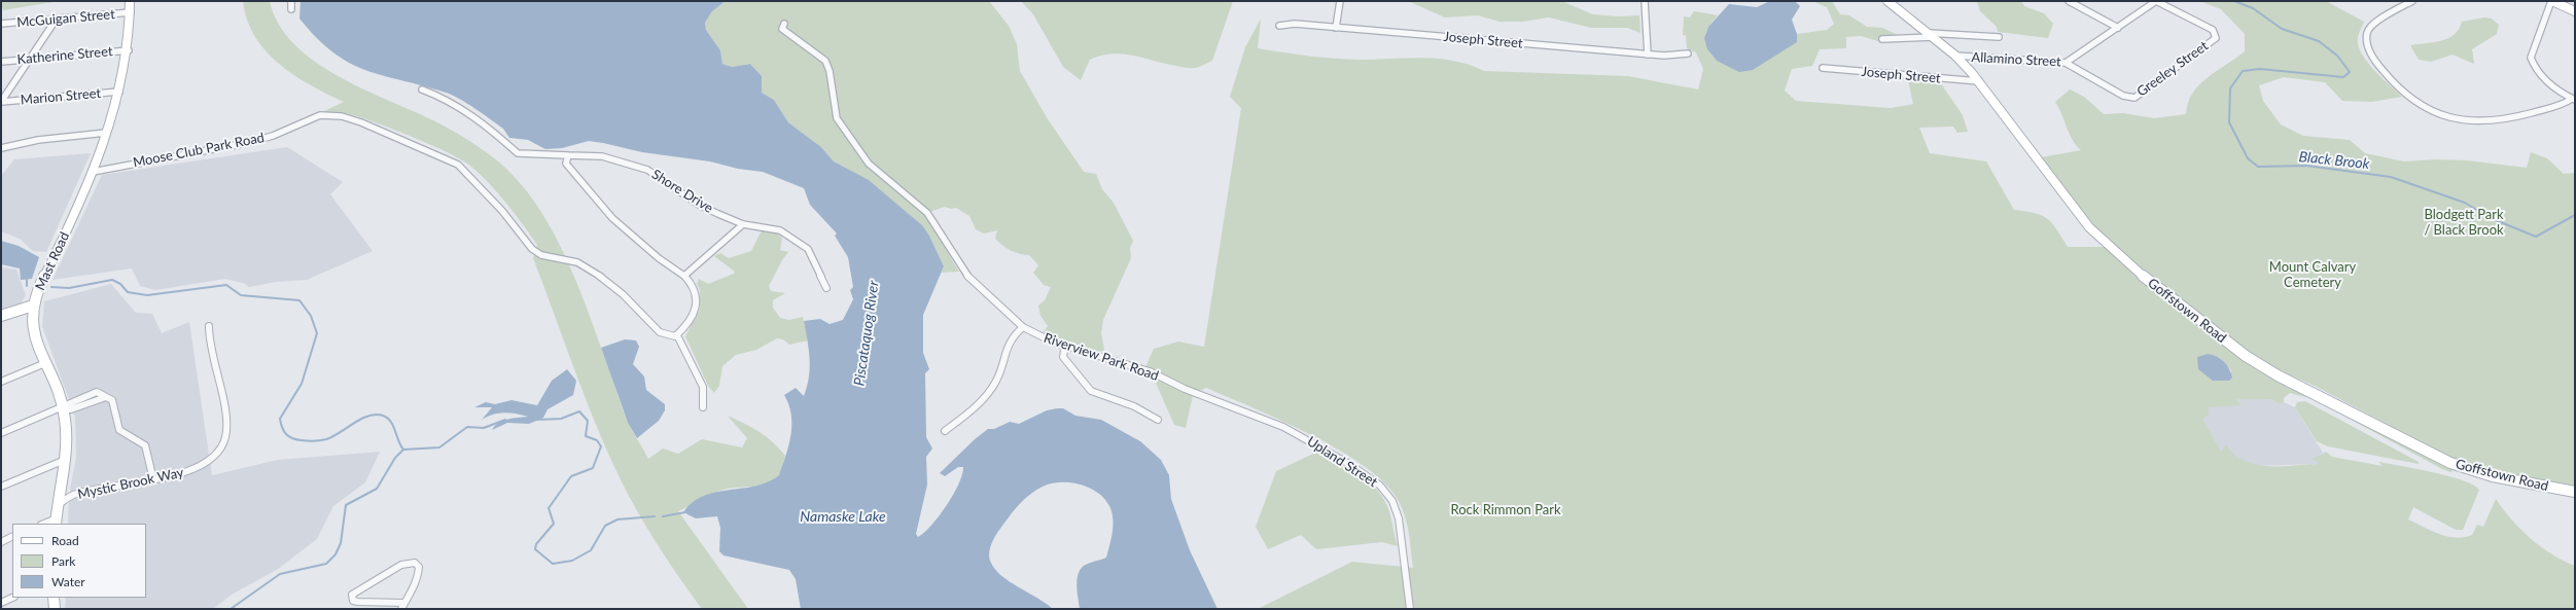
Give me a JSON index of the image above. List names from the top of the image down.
{
  "streets": {
    "main road": ["Mast Road", "Goffstown Road"],
    "street": [
      "McGuigan Street",
      "Joseph Street",
      "Katherine Street",
      "Allamino Street",
      "Greeley Street",
      "Marion Street",
      "Moose Club Park Road",
      "Shore Drive",
      "Riverview Park Road",
      "Upland Street",
      "Mystic Brook Way"
    ]
  },
  "crossings": [
    ["McGuigan Street", "Mast Road"],
    ["Joseph Street", "Goffstown Road"],
    ["Katherine Street", "Mast Road"],
    ["Allamino Street", "Greeley Street"],
    ["Allamino Street", "Goffstown Road"],
    ["Marion Street", "Mast Road"],
    ["Moose Club Park Road", "Mast Road"],
    ["Mast Road", "Mystic Brook Way"],
    ["Riverview Park Road", "Upland Street"]
  ],
  "water": ["Black Brook", "Piscataquog River", "Namaske Lake"],
  "parks": ["Blodgett Park / Black Brook", "Mount Calvary Cemetery", "Rock Rimmon Park"],
  "legend": ["Road", "Park", "Water"]
}
